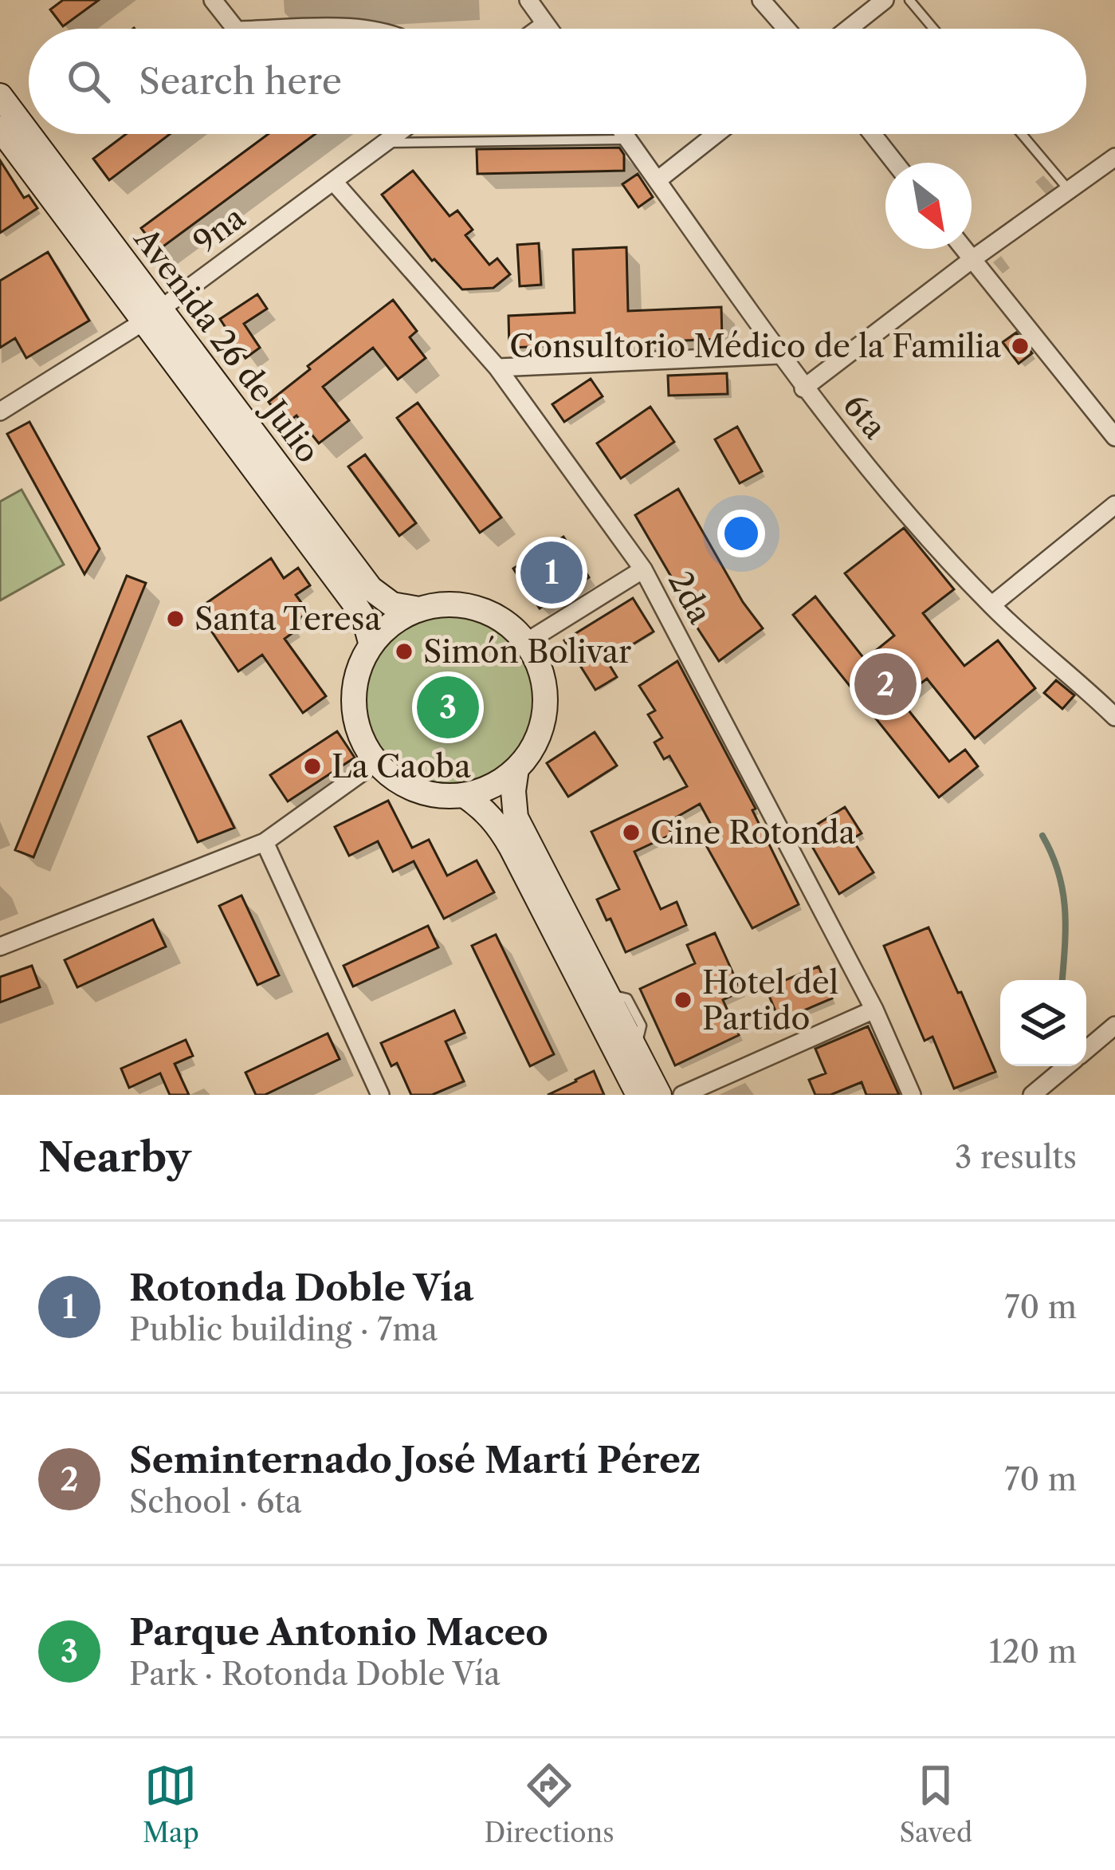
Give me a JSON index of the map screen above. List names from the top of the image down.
{
  "streets": {
    "main road": ["Avenida 26 de Julio"],
    "street": ["9na", "6ta", "2da"]
  },
  "crossings": [
    ["9na", "Avenida 26 de Julio"],
    ["9na", "2da"]
  ],
  "places": [
    "Consultorio Médico de la Familia",
    "Santa Teresa",
    "Simón Bolivar",
    "La Caoba",
    "Cine Rotonda",
    "Hotel del Partido"
  ],
  "north": "bottom right",
  "page": {
    "search": "Search here",
    "pins": ["1", "2", "3"],
    "heading": ["Nearby", "3 results"],
    "list": [
      {
        "mark": "1",
        "name": "Rotonda Doble Vía",
        "note": "Public building · 7ma",
        "value": "70 m"
      },
      {
        "mark": "2",
        "name": "Seminternado José Martí Pérez",
        "note": "School · 6ta",
        "value": "70 m"
      },
      {
        "mark": "3",
        "name": "Parque Antonio Maceo",
        "note": "Park · Rotonda Doble Vía",
        "value": "120 m"
      }
    ],
    "nav": ["Map", "Directions", "Saved"]
  }
}
